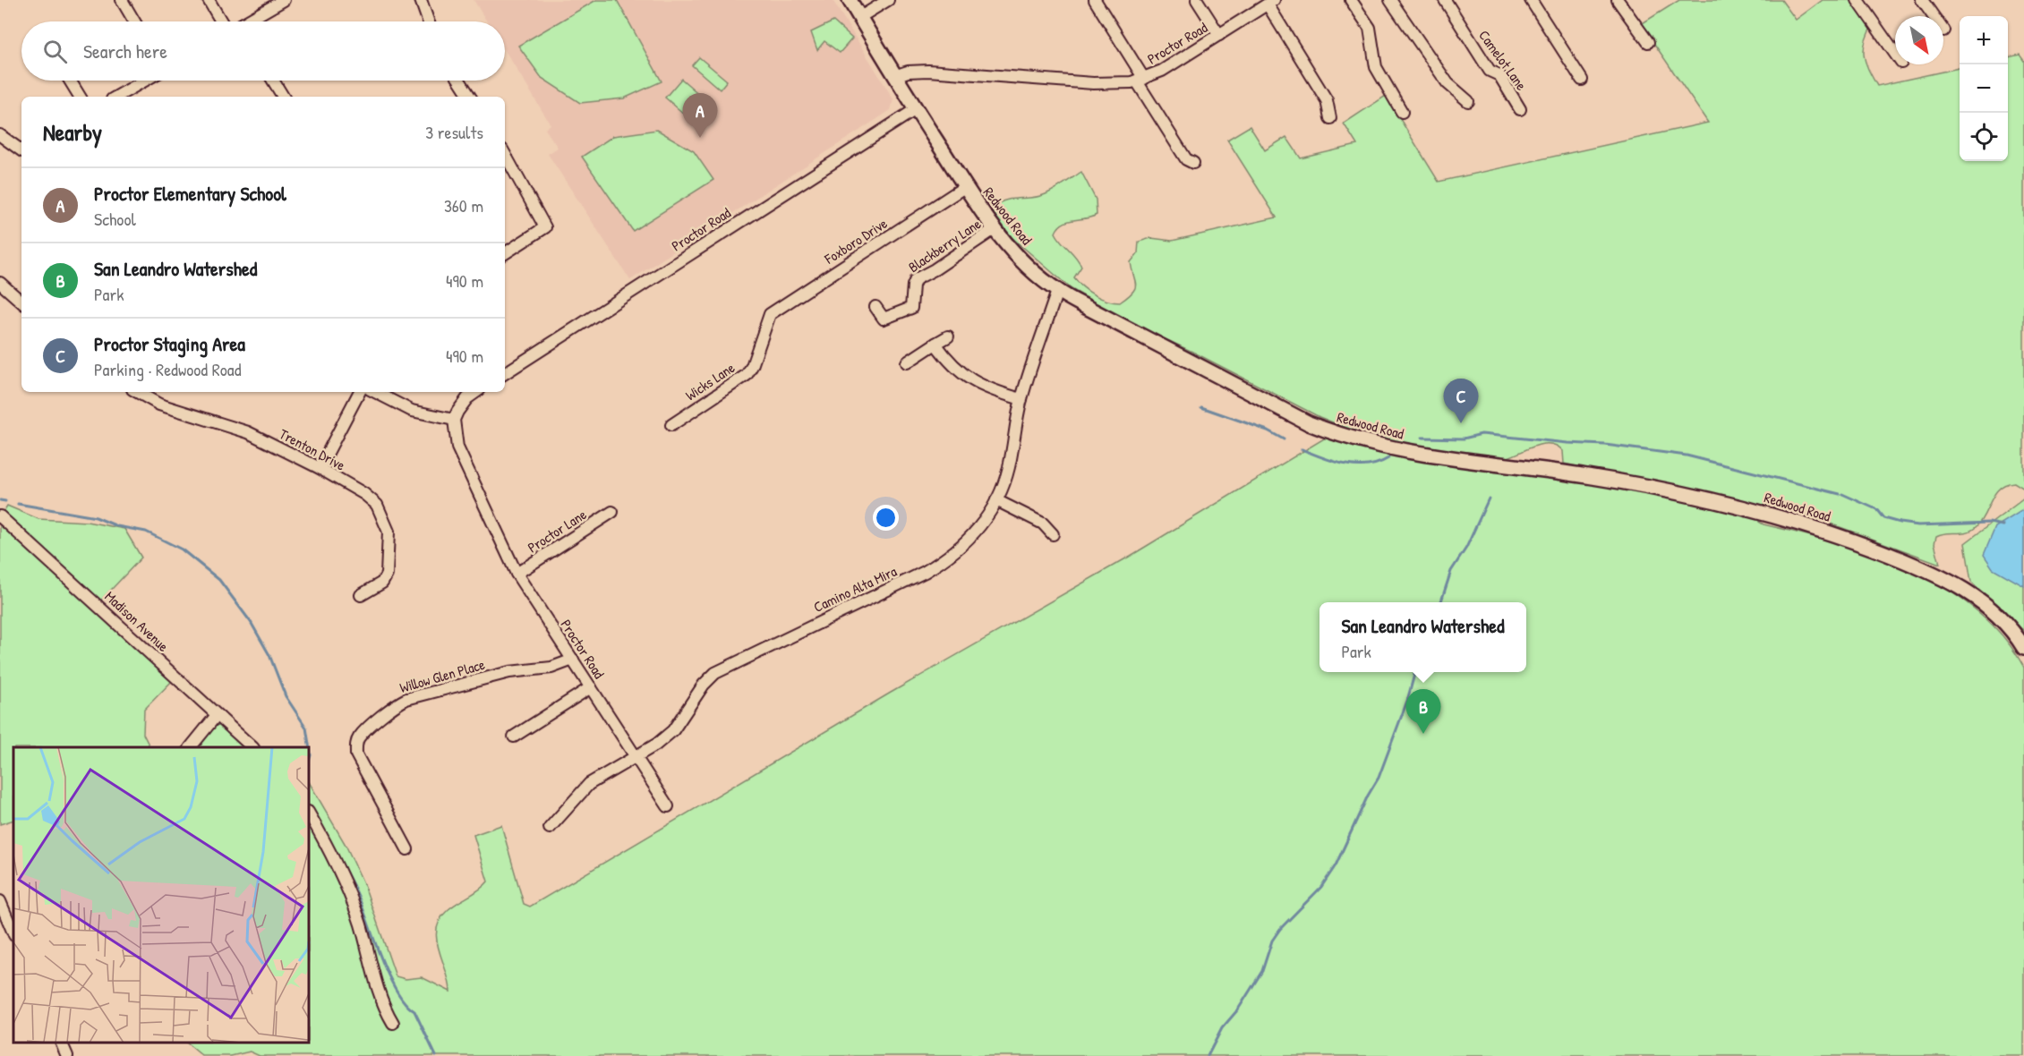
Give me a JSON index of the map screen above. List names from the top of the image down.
{
  "streets": {
    "main road": ["Redwood Road"],
    "street": [
      "Proctor Road",
      "Camelot Lane",
      "Foxboro Drive",
      "Blackberry Lane",
      "Wicks Lane",
      "Trenton Drive",
      "Proctor Lane",
      "Camino Alta Mira",
      "Madison Avenue",
      "Willow Glen Place"
    ]
  },
  "crossings": [
    ["Proctor Road", "Redwood Road"],
    ["Proctor Road", "Proctor Lane"],
    ["Proctor Road", "Camino Alta Mira"],
    ["Proctor Road", "Willow Glen Place"],
    ["Redwood Road", "Foxboro Drive"],
    ["Redwood Road", "Blackberry Lane"],
    ["Redwood Road", "Camino Alta Mira"],
    ["Foxboro Drive", "Wicks Lane"]
  ],
  "north": "bottom right",
  "page": {
    "map_buttons": ["+", "−"],
    "search": "Search here",
    "pins": ["A", "C", "B"],
    "heading": ["Nearby", "3 results"],
    "list": [
      {
        "mark": "A",
        "name": "Proctor Elementary School",
        "note": "School",
        "value": "360 m"
      },
      {
        "mark": "B",
        "name": "San Leandro Watershed",
        "note": "Park",
        "value": "490 m"
      },
      {
        "mark": "C",
        "name": "Proctor Staging Area",
        "note": "Parking · Redwood Road",
        "value": "490 m"
      }
    ],
    "popup": ["San Leandro Watershed", "Park"]
  }
}
